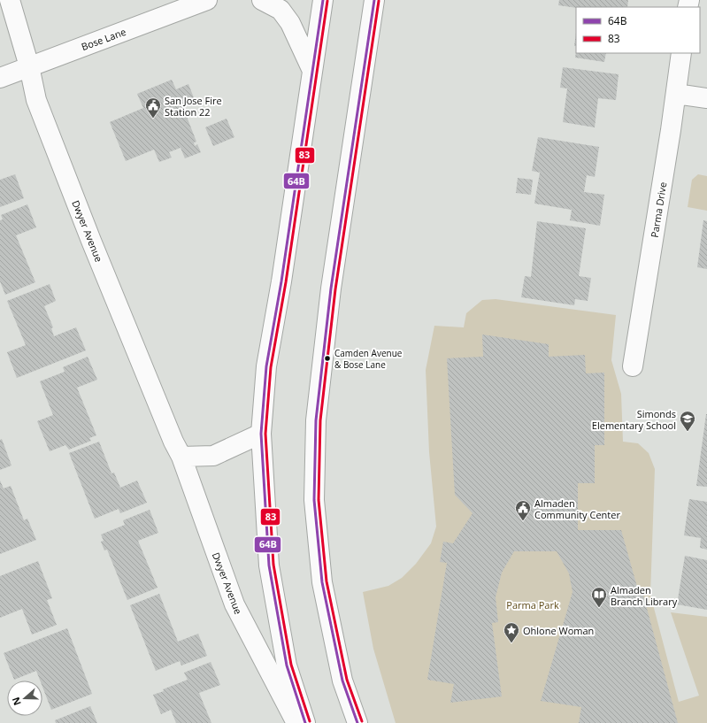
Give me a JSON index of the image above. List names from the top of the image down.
{
  "streets": {
    "main road": ["Bose Lane", "Parma Drive", "Dwyer Avenue"]
  },
  "crossings": [
    ["Bose Lane", "Dwyer Avenue"]
  ],
  "parks": ["Parma Park"],
  "places": {
    "public building": ["San Jose Fire Station 22", "Almaden Community Center"],
    "other": ["Camden Avenue & Bose Lane"],
    "school or university": ["Simonds Elementary School"],
    "library": ["Almaden Branch Library"],
    "place": ["Ohlone Woman"]
  },
  "lines": ["transit line 64B", "transit line 83"],
  "legend": ["64B", "83"],
  "north": "left"
}
